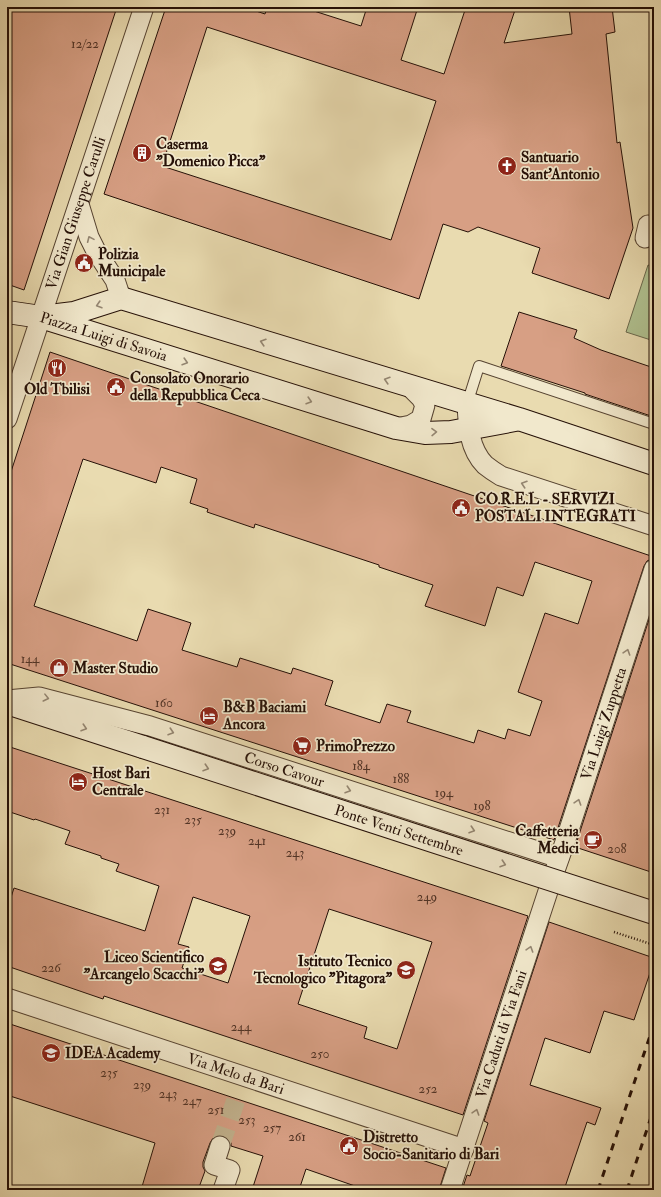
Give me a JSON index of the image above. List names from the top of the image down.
{
  "streets": {
    "main road": ["Piazza Luigi di Savoia", "Ponte Venti Settembre"],
    "street": [
      "Via Gian Giuseppe Carulli",
      "Via Luigi Zuppetta",
      "Corso Cavour",
      "Via Caduti di Via Fani",
      "Via Melo da Bari"
    ]
  },
  "crossings": [
    ["Via Gian Giuseppe Carulli", "Piazza Luigi di Savoia"],
    ["Via Luigi Zuppetta", "Corso Cavour"],
    ["Via Luigi Zuppetta", "Via Caduti di Via Fani"],
    ["Via Caduti di Via Fani", "Via Melo da Bari"]
  ],
  "one_way": [
    "Via Luigi Zuppetta",
    "Corso Cavour",
    "Ponte Venti Settembre",
    "Via Caduti di Via Fani"
  ],
  "places": {
    "building": ["Caserma \"Domenico Picca\""],
    "church": ["Santuario Sant'Antonio"],
    "public building": [
      "Polizia Municipale",
      "Consolato Onorario della Repubblica Ceca",
      "CO.R.E.L - SERVIZI POSTALI INTEGRATI",
      "Distretto Socio-Sanitario di Bari"
    ],
    "restaurant": ["Old Tbilisi"],
    "shop": ["Master Studio"],
    "hotel": ["B&B Baciami Ancora", "Host Bari Centrale"],
    "supermarket": ["PrimoPrezzo"],
    "cafe": ["Caffetteria Medici"],
    "school or university": ["Liceo Scientifico \"Arcangelo Scacchi\"", "Istituto Tecnico Tecnologico \"Pitagora\"", "IDEA Academy"]
  },
  "house_numbers": [
    "12/22",
    "144",
    "160",
    "184",
    "188",
    "194",
    "198",
    "231",
    "235",
    "239",
    "241",
    "208",
    "243",
    "249",
    "226",
    "244",
    "250",
    "235",
    "239",
    "252",
    "243",
    "247",
    "251",
    "253",
    "257",
    "261"
  ]
}
